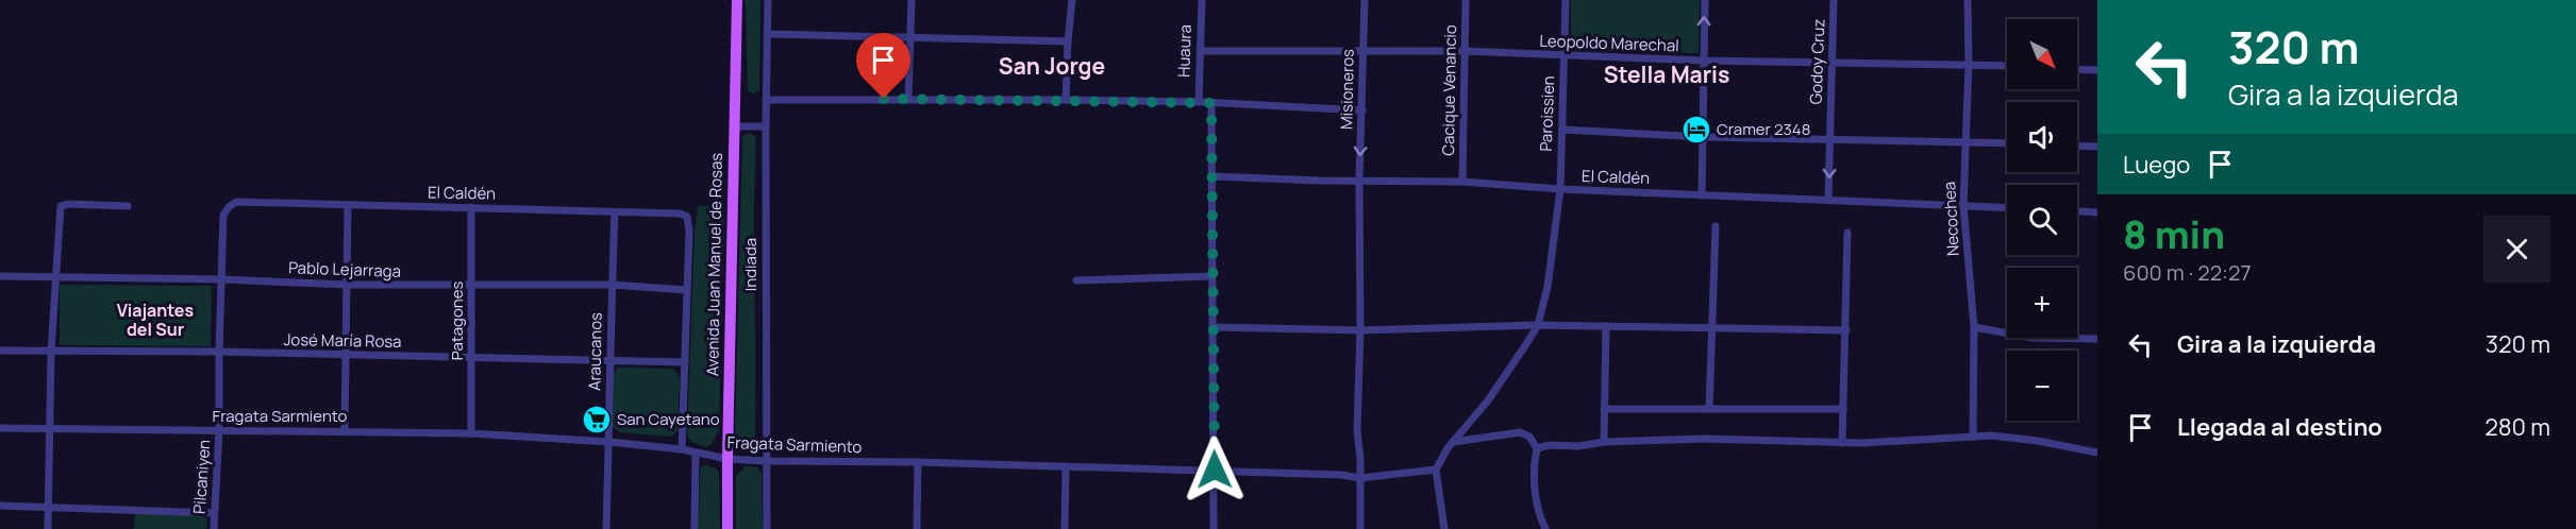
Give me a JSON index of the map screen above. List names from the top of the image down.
{
  "streets": {
    "main road": ["Avenida Juan Manuel de Rosas"],
    "street": [
      "Leopoldo Marechal",
      "Huaura",
      "Godoy Cruz",
      "Misioneros",
      "Cacique Venancio",
      "Paroissien",
      "El Caldén",
      "Necochea",
      "Indiada",
      "Pablo Lejarraga",
      "Patagones",
      "José María Rosa",
      "Araucanos",
      "Fragata Sarmiento",
      "Pilcaniyen"
    ]
  },
  "crossings": [
    ["Leopoldo Marechal", "Huaura"],
    ["Leopoldo Marechal", "Godoy Cruz"],
    ["Leopoldo Marechal", "Misioneros"],
    ["Leopoldo Marechal", "Cacique Venancio"],
    ["Leopoldo Marechal", "Paroissien"],
    ["Leopoldo Marechal", "Necochea"],
    ["Godoy Cruz", "El Caldén"],
    ["Misioneros", "El Caldén"],
    ["Misioneros", "Fragata Sarmiento"],
    ["Cacique Venancio", "El Caldén"],
    ["Paroissien", "El Caldén"],
    ["El Caldén", "Necochea"],
    ["El Caldén", "Pablo Lejarraga"],
    ["El Caldén", "Patagones"],
    ["El Caldén", "Araucanos"],
    ["El Caldén", "Pilcaniyen"],
    ["Avenida Juan Manuel de Rosas", "Fragata Sarmiento"],
    ["Indiada", "Fragata Sarmiento"],
    ["Pablo Lejarraga", "Patagones"],
    ["Pablo Lejarraga", "Araucanos"],
    ["Pablo Lejarraga", "Pilcaniyen"],
    ["Patagones", "José María Rosa"],
    ["Patagones", "Fragata Sarmiento"],
    ["José María Rosa", "Araucanos"],
    ["José María Rosa", "Pilcaniyen"],
    ["Araucanos", "Fragata Sarmiento"],
    ["Fragata Sarmiento", "Pilcaniyen"]
  ],
  "districts": ["San Jorge", "Stella Maris", "Viajantes del Sur"],
  "places": {
    "hotel": ["Cramer 2348"],
    "supermarket": ["San Cayetano"]
  },
  "north": "bottom right",
  "page": {
    "turn": ["320 m", "Gira a la izquierda"],
    "map_buttons": ["+", "−"],
    "then": "Luego",
    "heading": ["8 min", "600 m · 22:27"],
    "list": [
      {
        "name": "Gira a la izquierda",
        "value": "320 m"
      },
      {
        "name": "Llegada al destino",
        "value": "280 m"
      }
    ]
  }
}
